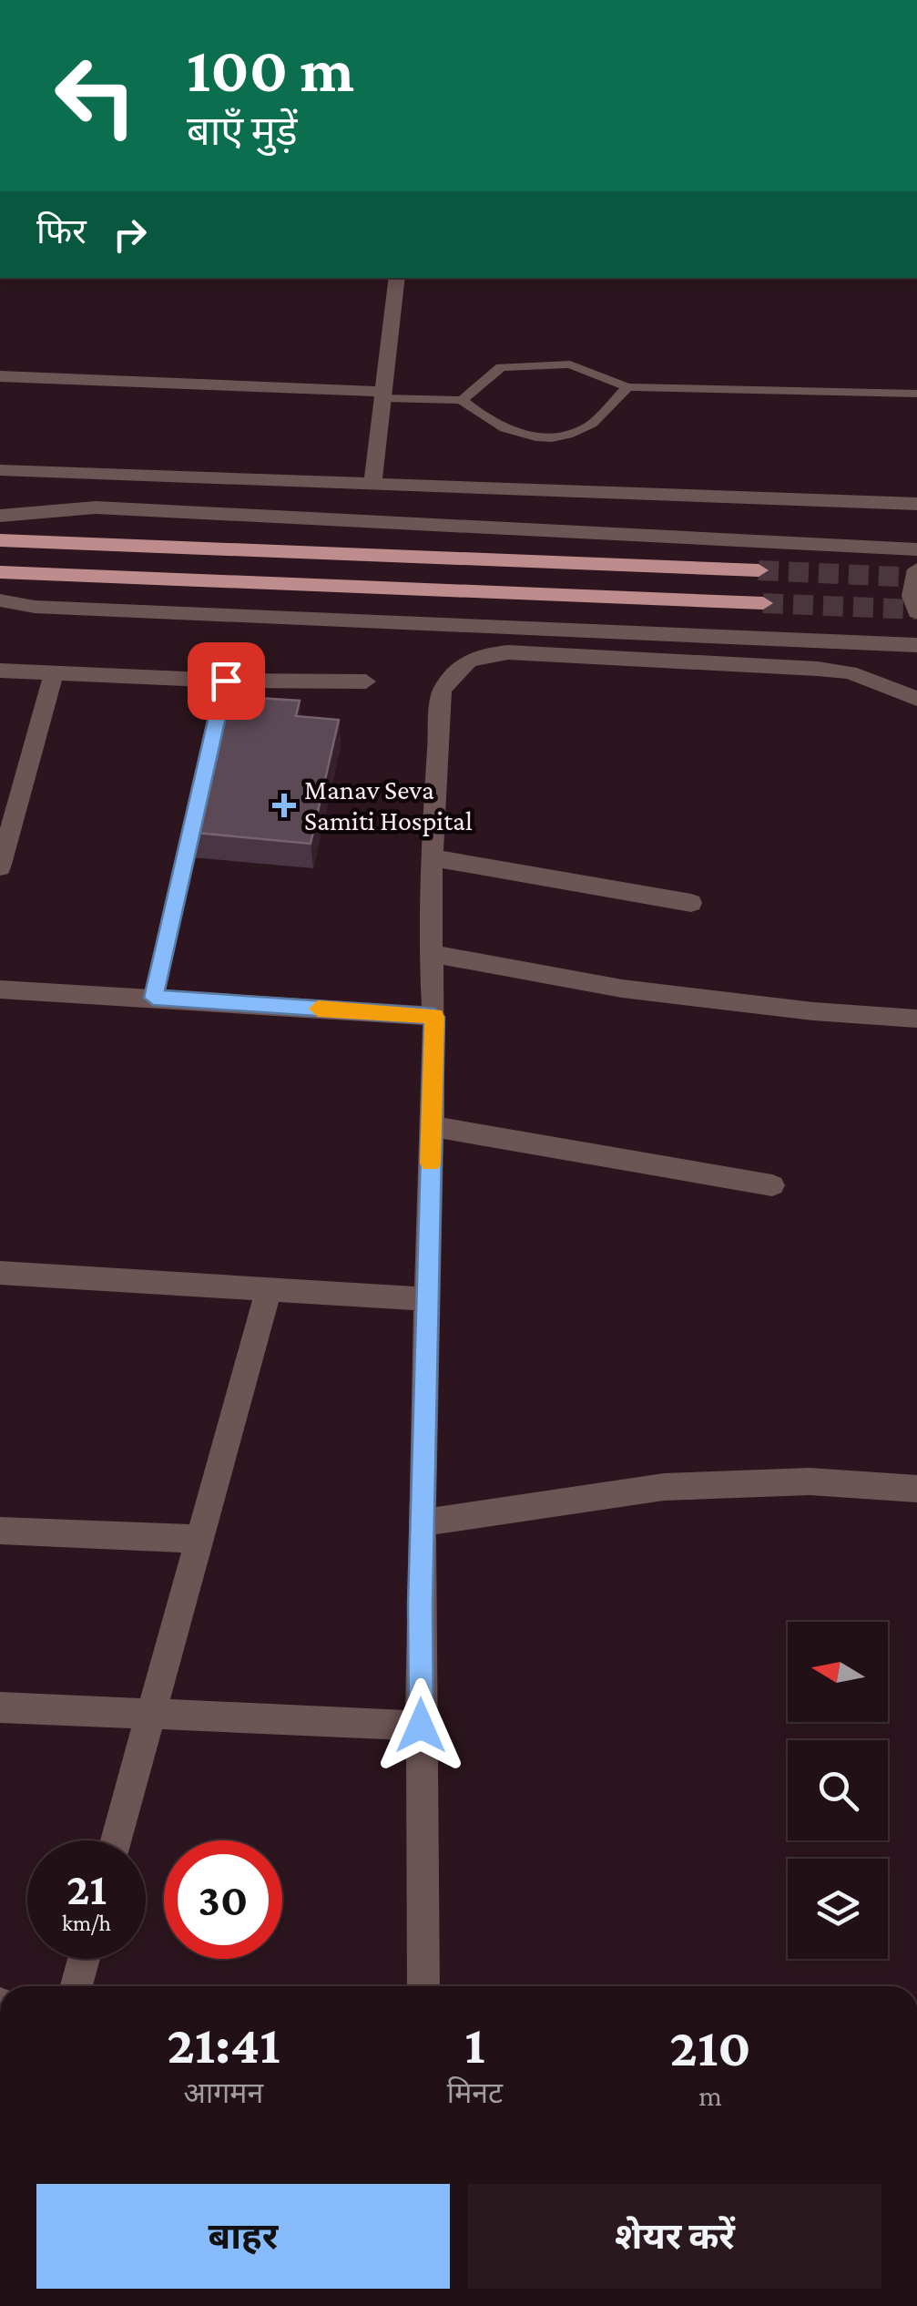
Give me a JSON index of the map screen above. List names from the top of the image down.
{
  "places": {
    "health": ["Manav Seva Samiti Hospital"]
  },
  "north": "left",
  "page": {
    "turn": ["100 m", "बाएँ मुड़ें"],
    "then": "फिर",
    "speed": "21 km/h",
    "limit": "30",
    "eta": [
      "21:41",
      "आगमन",
      "1",
      "मिनट",
      "210",
      "m"
    ],
    "buttons": ["बाहर", "शेयर करें"]
  }
}
